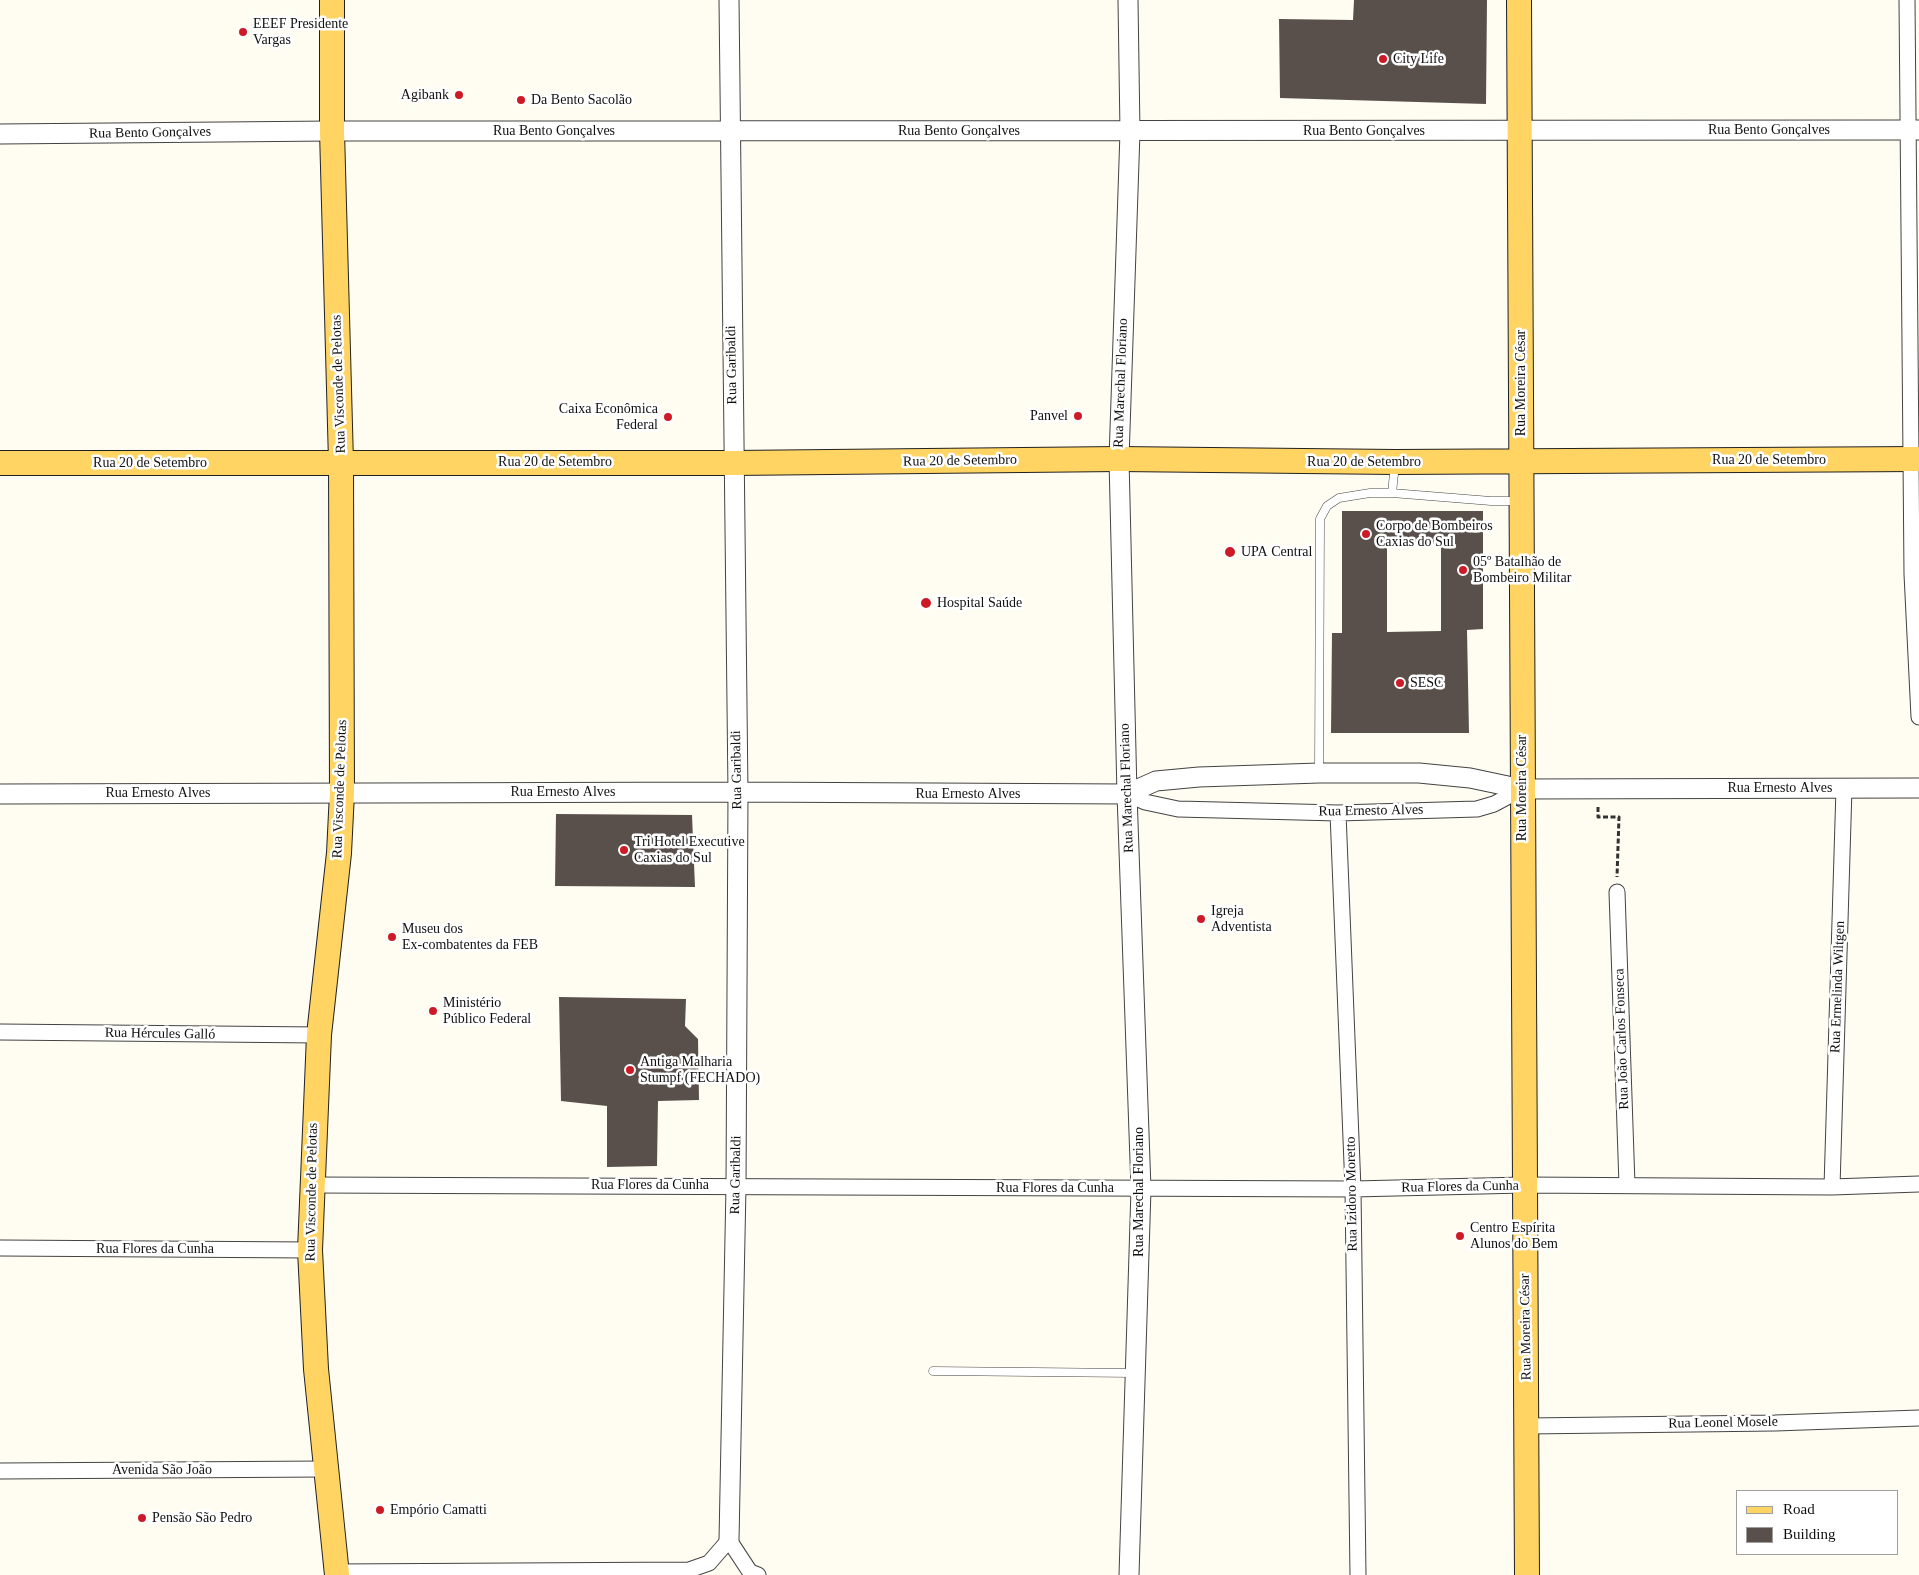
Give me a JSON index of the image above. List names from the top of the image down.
{
  "streets": {
    "main road": ["Rua Moreira César", "Rua Visconde de Pelotas", "Rua 20 de Setembro"],
    "street": [
      "Rua Bento Gonçalves",
      "Rua Garibaldi",
      "Rua Marechal Floriano",
      "Rua Ernesto Alves",
      "Rua Ermelinda Wiltgen",
      "Rua Hércules Galló",
      "Rua João Carlos Fonseca",
      "Rua Flores da Cunha",
      "Rua Izidoro Moretto",
      "Rua Leonel Mosele",
      "Avenida São João"
    ]
  },
  "crossings": [
    ["Rua Bento Gonçalves", "Rua Garibaldi"],
    ["Rua Bento Gonçalves", "Rua Marechal Floriano"],
    ["Rua Bento Gonçalves", "Rua Moreira César"],
    ["Rua Bento Gonçalves", "Rua Visconde de Pelotas"],
    ["Rua Garibaldi", "Rua 20 de Setembro"],
    ["Rua Garibaldi", "Rua Ernesto Alves"],
    ["Rua Garibaldi", "Rua Flores da Cunha"],
    ["Rua Marechal Floriano", "Rua 20 de Setembro"],
    ["Rua Marechal Floriano", "Rua Ernesto Alves"],
    ["Rua Marechal Floriano", "Rua Flores da Cunha"],
    ["Rua Moreira César", "Rua 20 de Setembro"],
    ["Rua Moreira César", "Rua Ernesto Alves"],
    ["Rua Moreira César", "Rua Flores da Cunha"],
    ["Rua Moreira César", "Rua Leonel Mosele"],
    ["Rua Visconde de Pelotas", "Rua 20 de Setembro"],
    ["Rua Visconde de Pelotas", "Rua Ernesto Alves"],
    ["Rua Visconde de Pelotas", "Rua Hércules Galló"],
    ["Rua Visconde de Pelotas", "Rua Flores da Cunha"],
    ["Rua Visconde de Pelotas", "Avenida São João"],
    ["Rua Ernesto Alves", "Rua Ermelinda Wiltgen"],
    ["Rua Ernesto Alves", "Rua Izidoro Moretto"],
    ["Rua Ermelinda Wiltgen", "Rua Flores da Cunha"],
    ["Rua João Carlos Fonseca", "Rua Flores da Cunha"],
    ["Rua Flores da Cunha", "Rua Izidoro Moretto"]
  ],
  "places": [
    "EEEF Presidente Vargas",
    "City Life",
    "Agibank",
    "Da Bento Sacolão",
    "Panvel",
    "Caixa Econômica Federal",
    "Corpo de Bombeiros Caxias do Sul",
    "UPA Central",
    "05º Batalhão de Bombeiro Militar",
    "Hospital Saúde",
    "SESC",
    "Tri Hotel Executive Caxias do Sul",
    "Igreja Adventista",
    "Museu dos Ex-combatentes da FEB",
    "Ministério Público Federal",
    "Antiga Malharia Stumpf (FECHADO)",
    "Centro Espírita Alunos do Bem",
    "Empório Camatti",
    "Pensão São Pedro"
  ],
  "legend": ["Road", "Building"]
}
